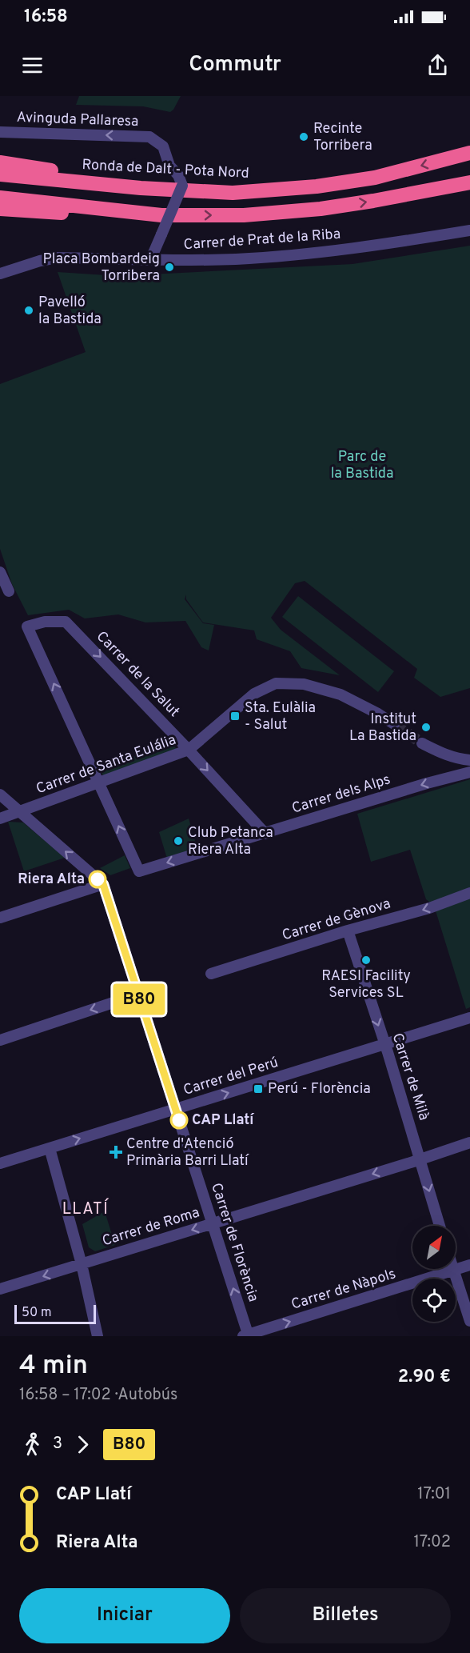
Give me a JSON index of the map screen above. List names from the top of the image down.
{
  "streets": {
    "highway": ["Ronda de Dalt - Pota Nord"],
    "street": [
      "Avinguda Pallaresa",
      "Carrer de Prat de la Riba",
      "Carrer de la Salut",
      "Carrer de Santa Eulália",
      "Carrer dels Alps",
      "Carrer de Gènova",
      "Carrer del Perú",
      "Carrer de Milà",
      "Carrer de Roma",
      "Carrer de Florència",
      "Carrer de Nàpols"
    ]
  },
  "crossings": [
    ["Avinguda Pallaresa", "Ronda de Dalt - Pota Nord"],
    ["Carrer de la Salut", "Carrer de Santa Eulália"],
    ["Carrer de la Salut", "Carrer dels Alps"],
    ["Carrer de Santa Eulália", "Carrer dels Alps"],
    ["Carrer de Gènova", "Carrer de Milà"],
    ["Carrer del Perú", "Carrer de Milà"],
    ["Carrer del Perú", "Carrer de Florència"],
    ["Carrer de Milà", "Carrer de Roma"],
    ["Carrer de Roma", "Carrer de Florència"],
    ["Carrer de Florència", "Carrer de Nàpols"]
  ],
  "one_way": [
    "Avinguda Pallaresa",
    "Carrer dels Alps",
    "Carrer de Gènova",
    "Carrer del Perú",
    "Carrer de Milà",
    "Carrer de Roma",
    "Carrer de Nàpols"
  ],
  "districts": ["LLATÍ"],
  "parks": ["Parc de la Bastida"],
  "places": {
    "other": [
      "Recinte Torribera",
      "Placa Bombardeig Torribera",
      "Pavelló la Bastida",
      "Institut La Bastida",
      "Club Petanca Riera Alta",
      "Riera Alta",
      "RAESI Facility Services SL",
      "CAP Llatí"
    ],
    "transit": ["Sta. Eulàlia - Salut", "Perú - Florència"],
    "health": ["Centre d'Atenció Primària Barri Llatí"]
  },
  "lines": ["bus line B80"],
  "scale_bar": "50 m",
  "north": "top right",
  "page": {
    "status": "16:58",
    "header": "Commutr",
    "on_map": "B80",
    "scale": "50 m",
    "heading": ["4 min", "16:58 – 17:02 · Autobús", "2.90 €"],
    "legs": ["3", "B80"],
    "list": [
      {
        "name": "CAP Llatí",
        "value": "17:01"
      },
      {
        "name": "Riera Alta",
        "value": "17:02"
      }
    ],
    "buttons": ["Iniciar", "Billetes"]
  }
}
